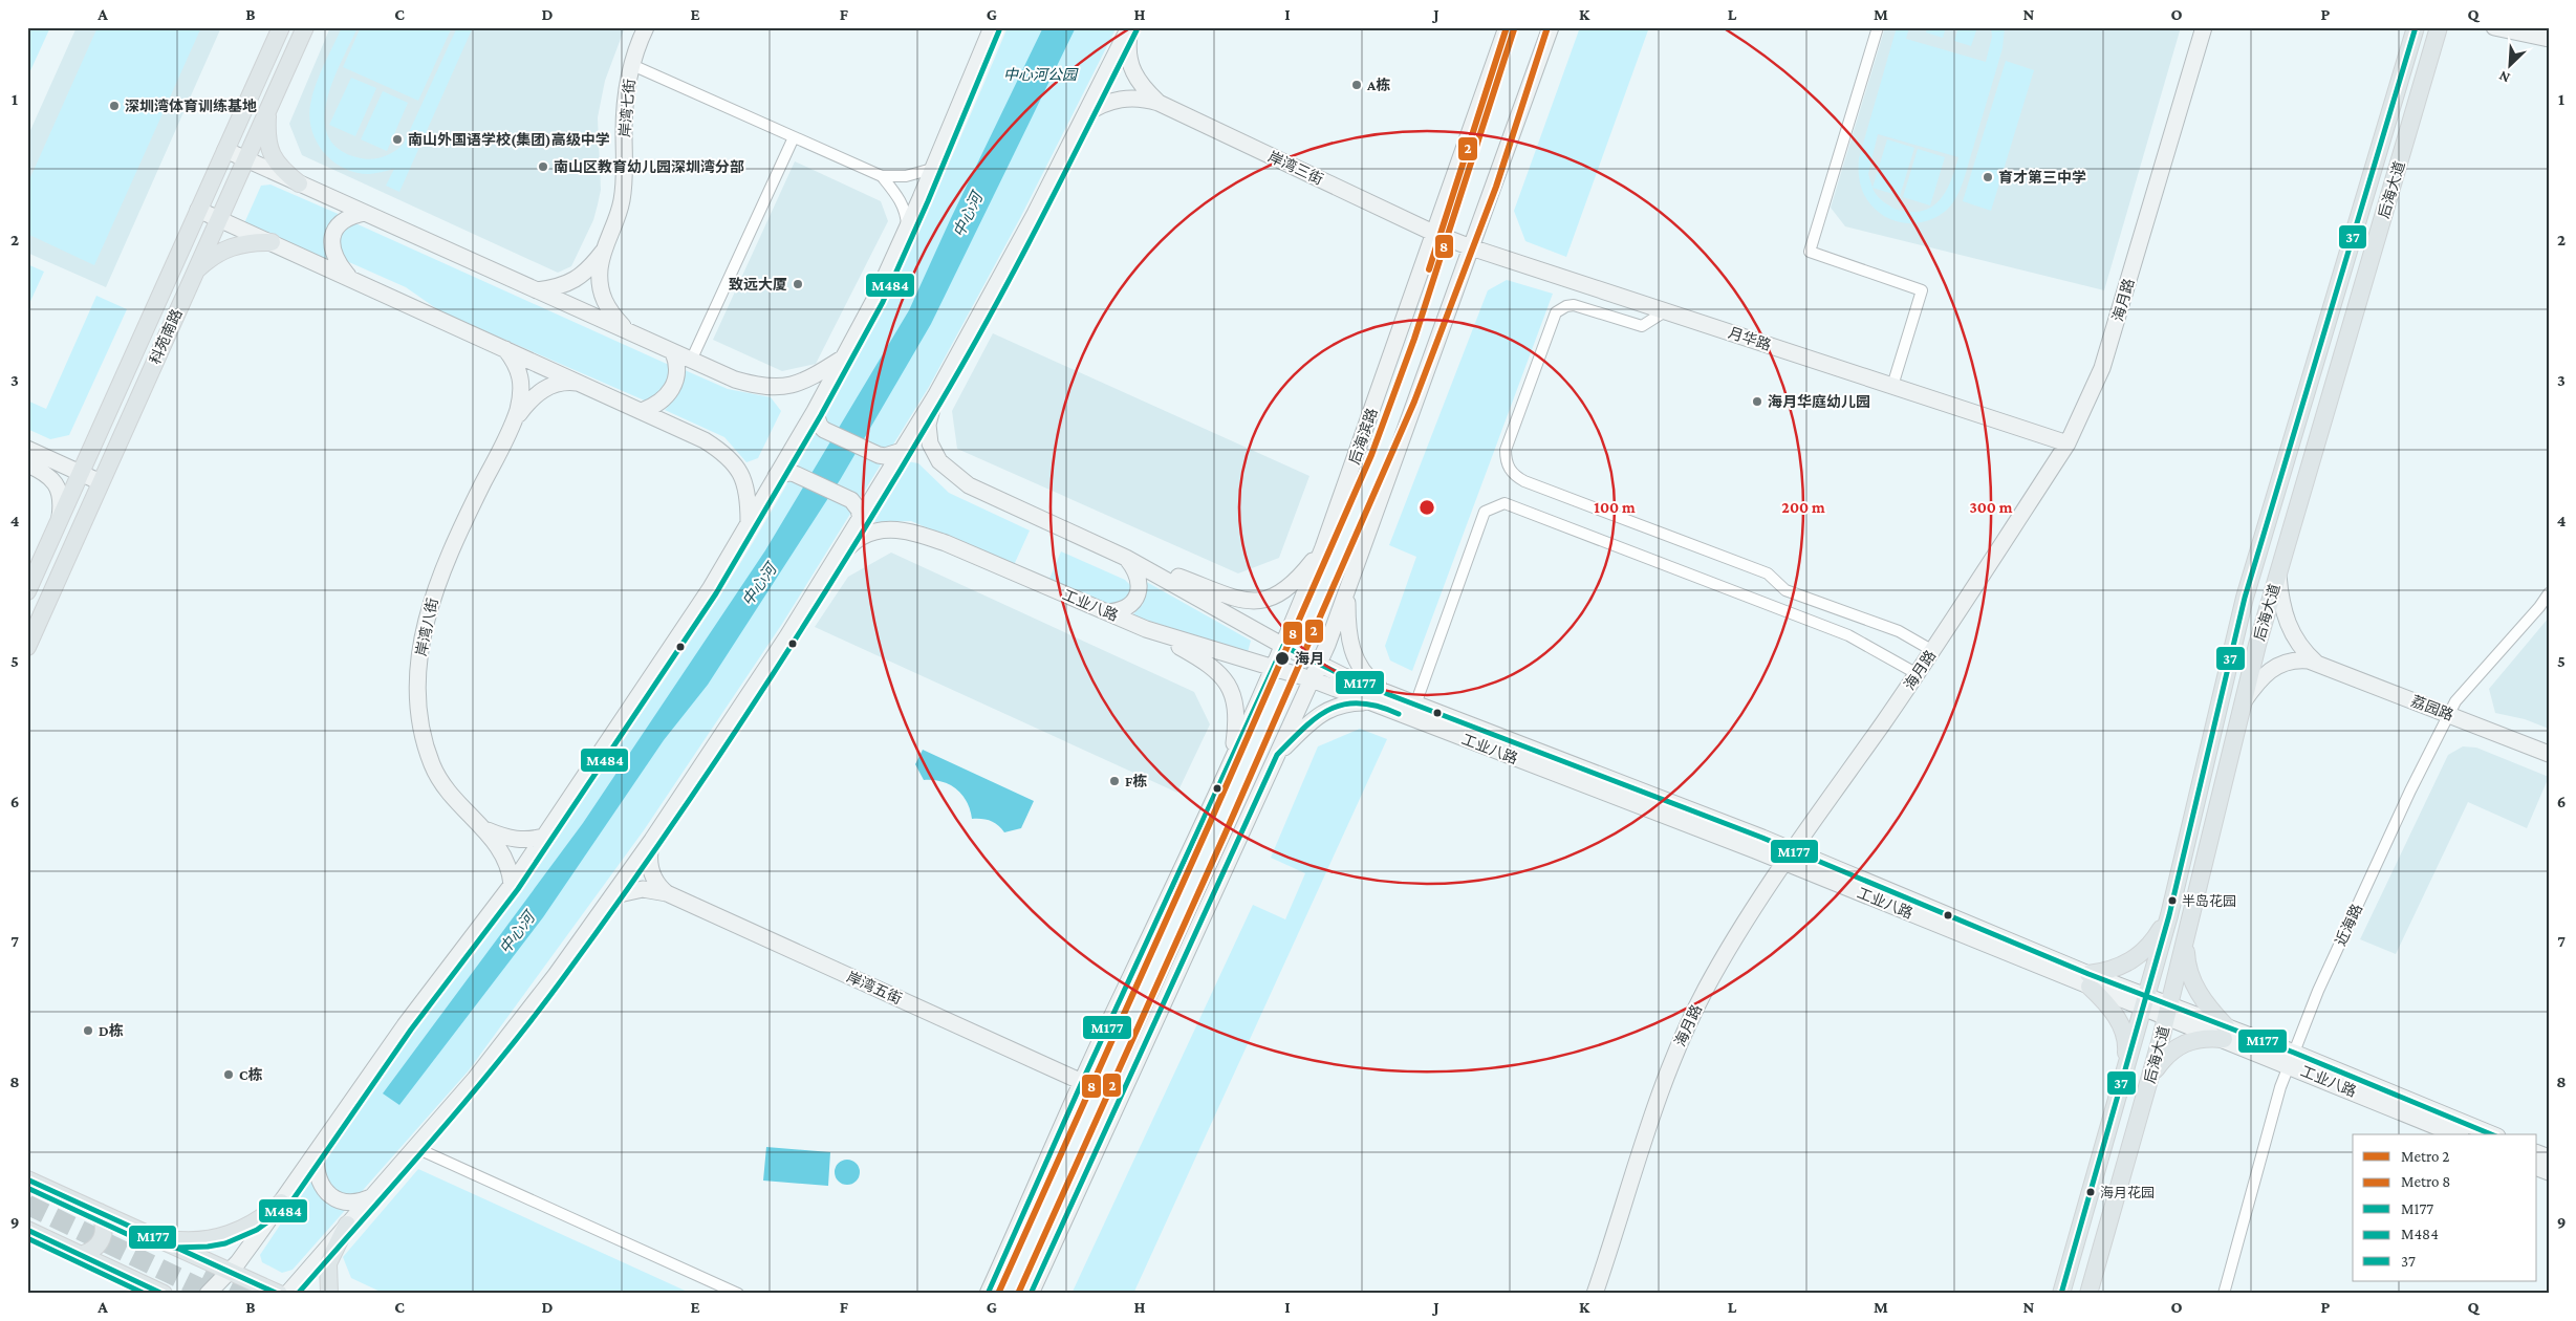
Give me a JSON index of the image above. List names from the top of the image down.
{
  "streets": {
    "main road": [
      "岸湾七街",
      "岸湾三街",
      "后海大道",
      "海月路",
      "科苑南路",
      "月华路",
      "后海滨路",
      "工业八路",
      "岸湾八街",
      "荔园路",
      "岸湾五街"
    ],
    "street": ["近海路"]
  },
  "crossings": [
    ["岸湾三街", "月华路"],
    ["岸湾三街", "后海滨路"],
    ["后海大道", "工业八路"],
    ["后海大道", "荔园路"],
    ["海月路", "月华路"],
    ["海月路", "工业八路"],
    ["月华路", "后海滨路"],
    ["后海滨路", "工业八路"],
    ["后海滨路", "岸湾五街"],
    ["工业八路", "近海路"],
    ["荔园路", "近海路"]
  ],
  "water": ["中心河"],
  "parks": ["中心河公园"],
  "places": [
    "A栋",
    "深圳湾体育训练基地",
    "南山外国语学校(集团)高级中学",
    "南山区教育幼儿园深圳湾分部",
    "育才第三中学",
    "致远大厦",
    "海月华庭幼儿园",
    "海月",
    "F栋",
    "半岛花园",
    "D栋",
    "C栋",
    "海月花园"
  ],
  "lines": [
    "metro line 2",
    "transit line 37",
    "metro line 8",
    "transit line M484",
    "transit line M177"
  ],
  "legend": [
    "Metro 2",
    "Metro 8",
    "M177",
    "M484",
    "37"
  ],
  "north": "bottom left",
  "grid": {
    "columns": [
      "A",
      "B",
      "C",
      "D",
      "E",
      "F",
      "G",
      "H",
      "I",
      "J",
      "K",
      "L",
      "M",
      "N",
      "O",
      "P",
      "Q"
    ],
    "rows": [
      "1",
      "2",
      "3",
      "4",
      "5",
      "6",
      "7",
      "8",
      "9"
    ]
  },
  "rings": ["100 m", "200 m", "300 m"]
}
